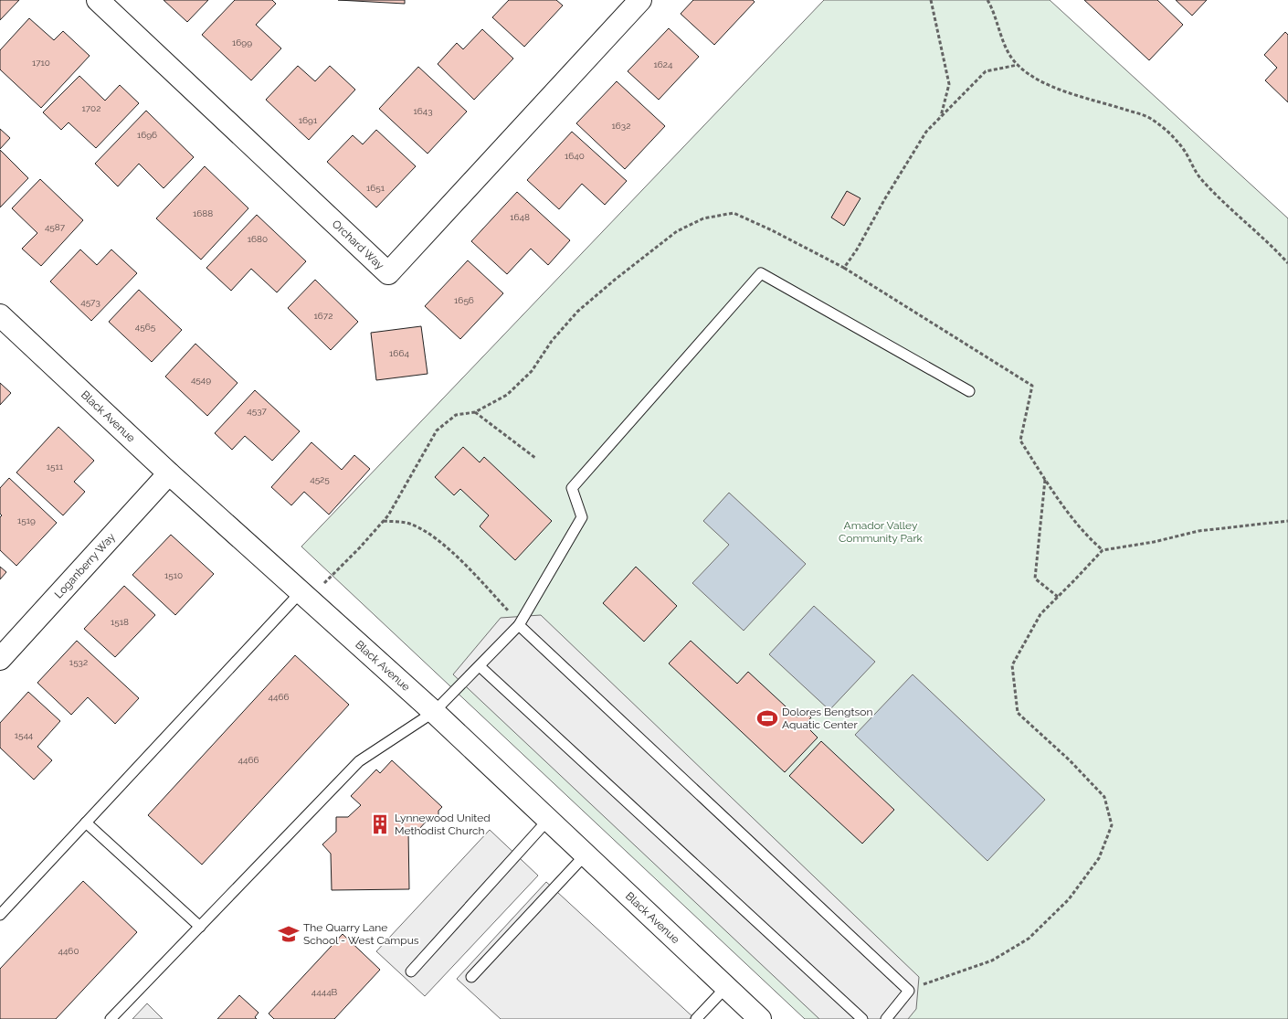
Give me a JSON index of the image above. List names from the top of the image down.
{
  "streets": {
    "street": ["Orchard Way", "Black Avenue", "Loganberry Way"]
  },
  "crossings": [
    ["Black Avenue", "Loganberry Way"]
  ],
  "parks": ["Amador Valley Community Park"],
  "places": {
    "sports": ["Dolores Bengtson Aquatic Center"],
    "building": ["Lynnewood United Methodist Church"],
    "school or university": ["The Quarry Lane School - West Campus"]
  },
  "house_numbers": [
    "1699",
    "1710",
    "1624",
    "1702",
    "1643",
    "1691",
    "1632",
    "1696",
    "1640",
    "1651",
    "1688",
    "1648",
    "4587",
    "1680",
    "1656",
    "4573",
    "1672",
    "4565",
    "1664",
    "4549",
    "4537",
    "1511",
    "4525",
    "1519",
    "1510",
    "1518",
    "1532",
    "4466",
    "1544",
    "4466",
    "4460",
    "4444B"
  ]
}
